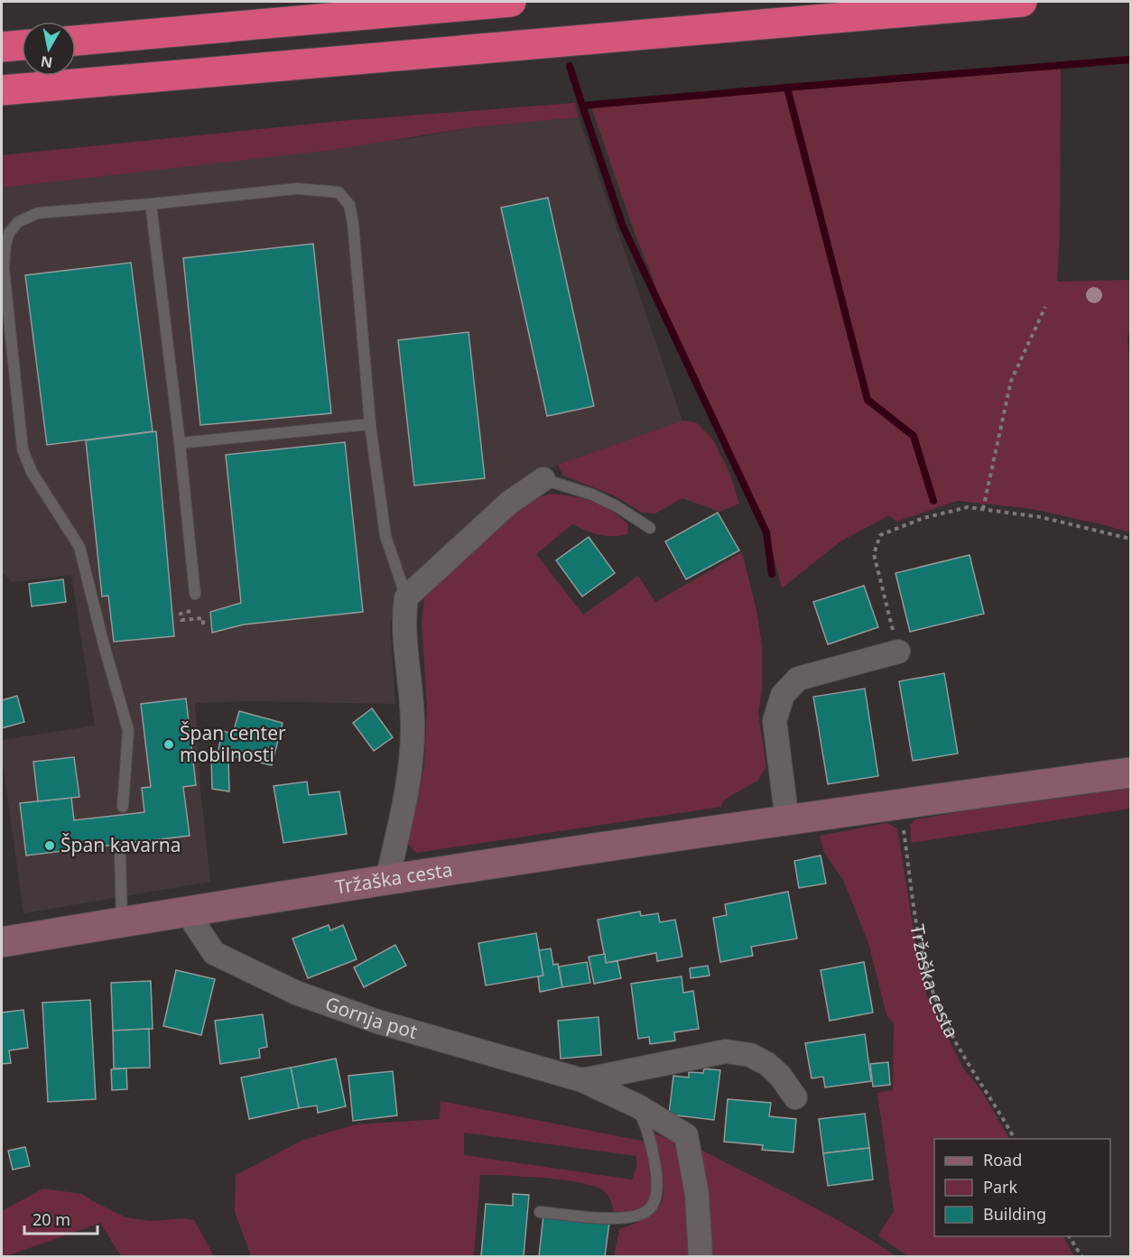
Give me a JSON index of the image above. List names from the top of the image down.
{
  "streets": {
    "main road": ["Tržaška cesta"],
    "street": ["Gornja pot"]
  },
  "crossings": [
    ["Tržaška cesta", "Gornja pot"]
  ],
  "places": ["Špan center mobilnosti", "Špan kavarna"],
  "legend": ["Road", "Park", "Building"],
  "scale_bar": "20 m",
  "north": "bottom"
}
